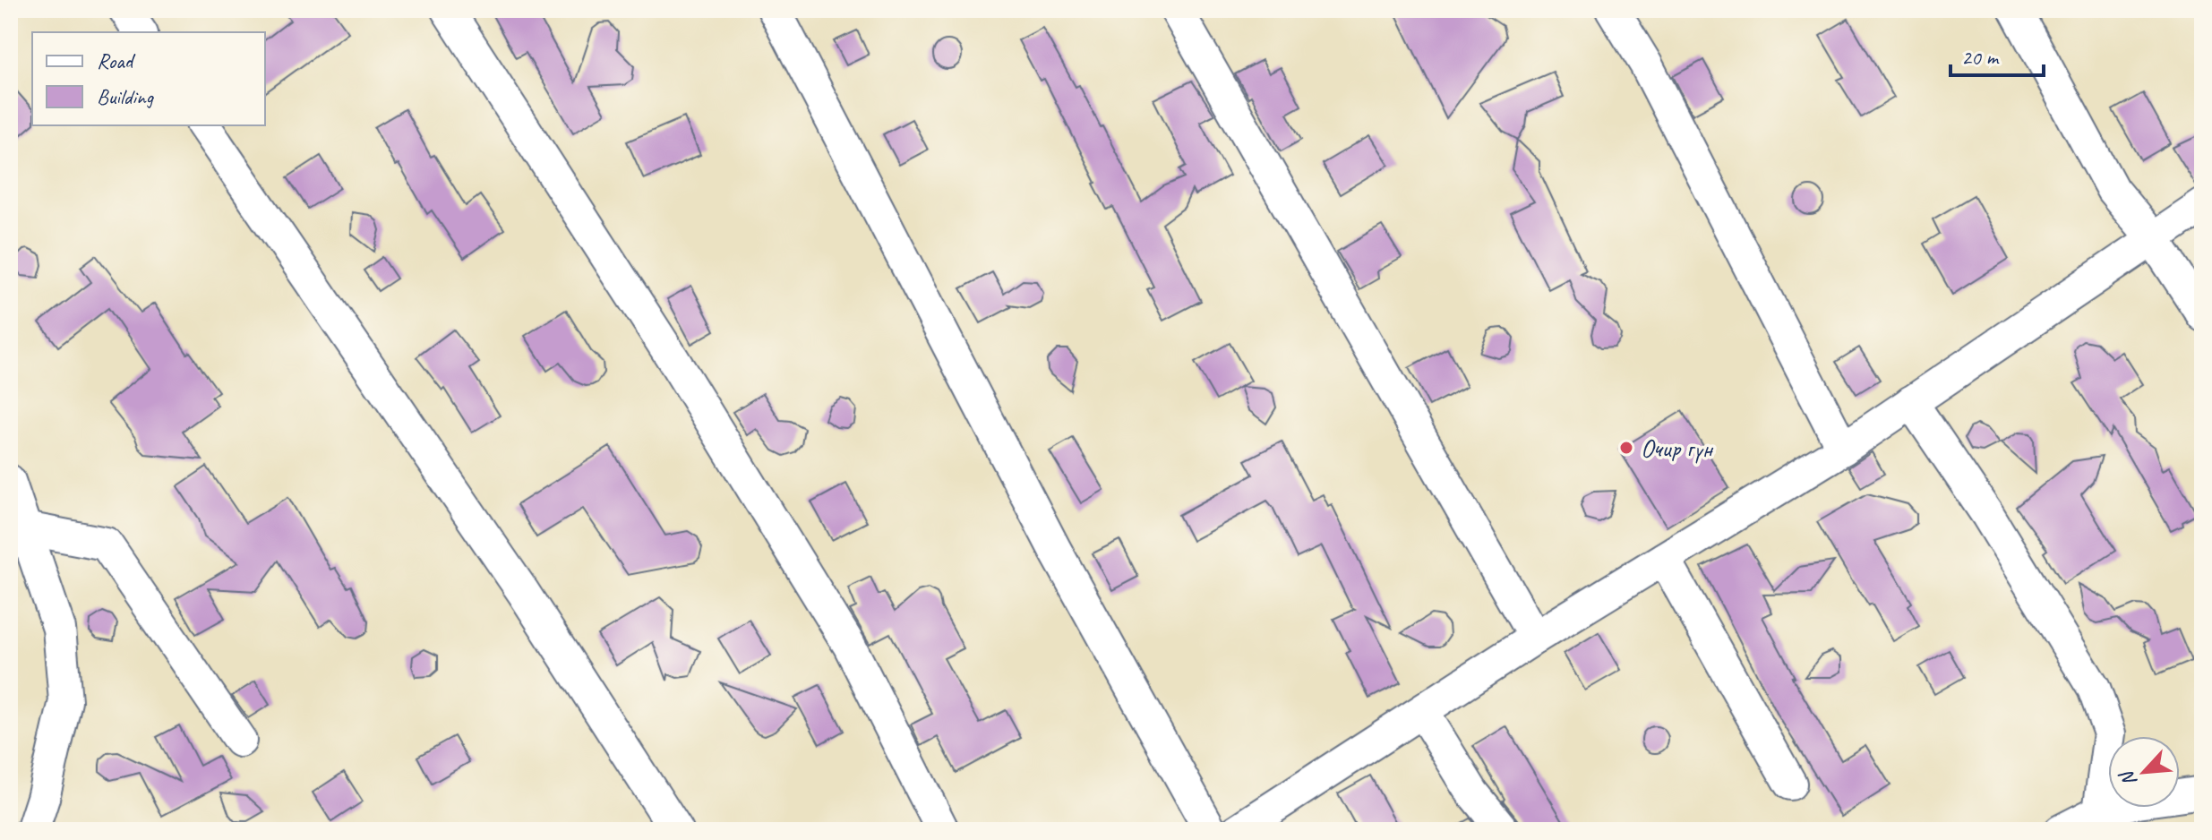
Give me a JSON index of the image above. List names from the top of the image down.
{
  "places": ["Очир гүн"],
  "legend": ["Road", "Building"],
  "scale_bar": "20 m",
  "north": "bottom left"
}
